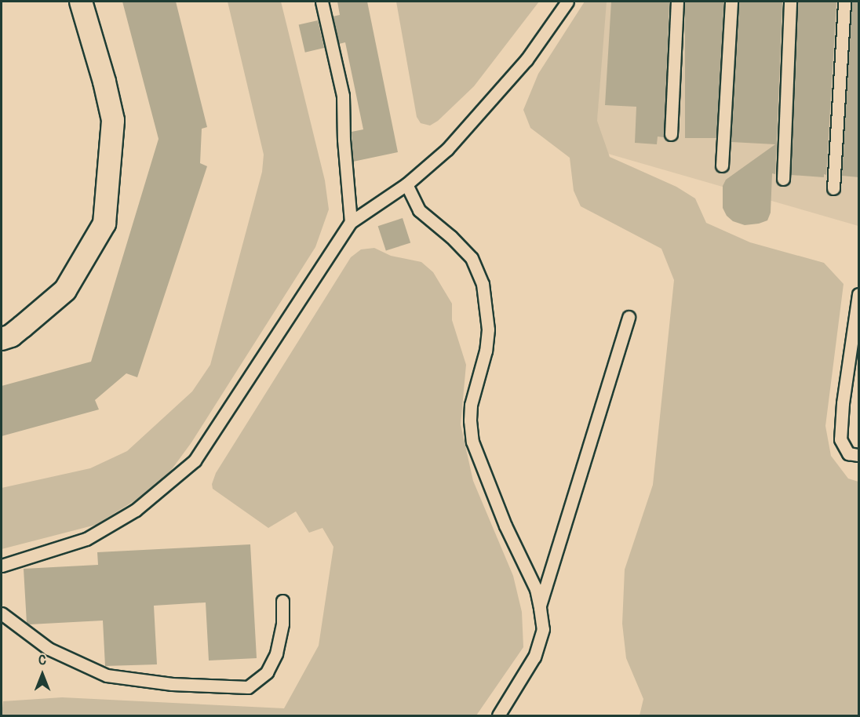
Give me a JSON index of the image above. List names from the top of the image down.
{
  "north": "top"
}
